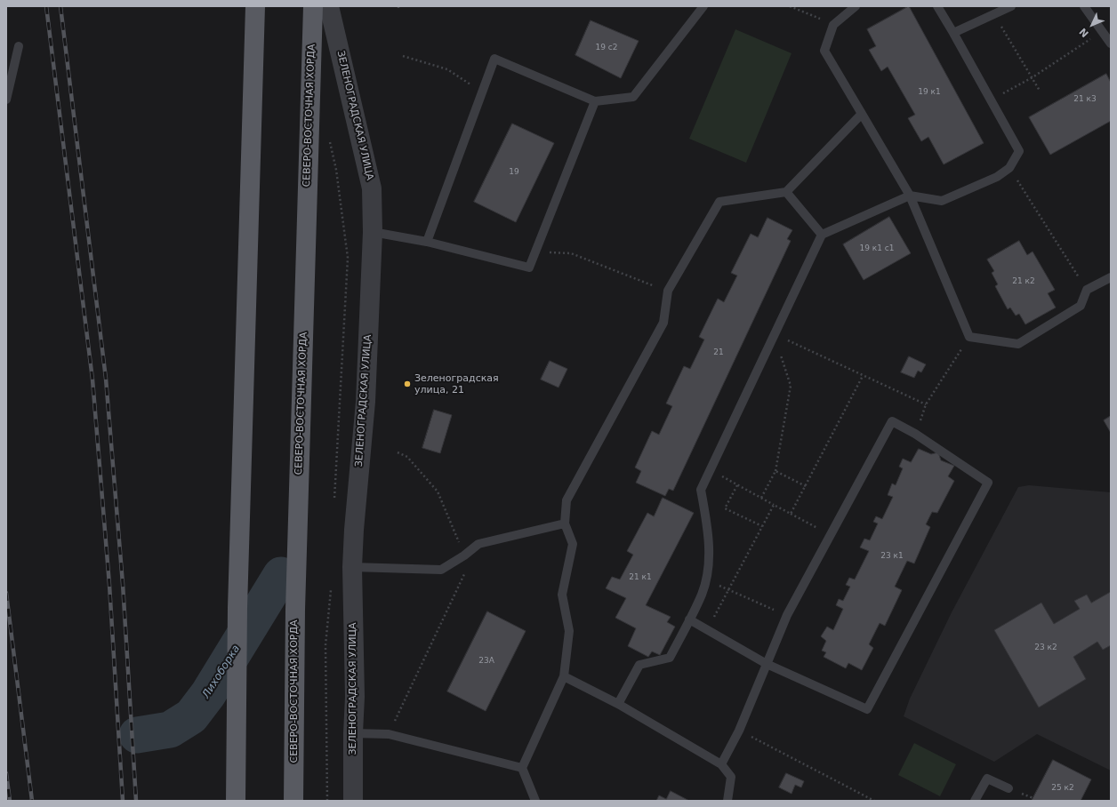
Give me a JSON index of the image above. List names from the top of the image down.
{
  "streets": {
    "main road": ["СЕВЕРО-ВОСТОЧНАЯ ХОРДА"],
    "street": ["ЗЕЛЕНОГРАДСКАЯ УЛИЦА"]
  },
  "water": ["Лихоборка"],
  "places": ["Зеленоградская улица, 21"],
  "house_numbers": [
    "19 с2",
    "19 к1",
    "21 к3",
    "19",
    "19 к1 с1",
    "21 к2",
    "21",
    "23 к1",
    "21 к1",
    "23 к2",
    "23А",
    "25 к2"
  ],
  "north": "bottom left"
}
